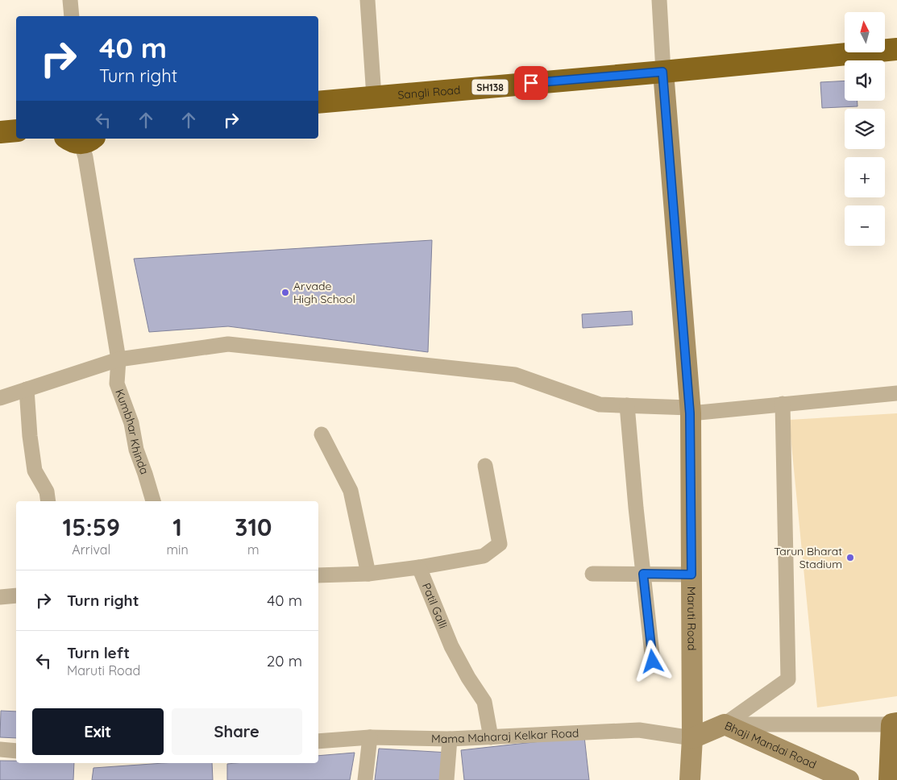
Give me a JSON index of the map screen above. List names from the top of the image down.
{
  "streets": {
    "highway": ["SH138", "Sangli Road"],
    "street": [
      "Kumbhar Khinda",
      "Patil Galli",
      "Maruti Road",
      "Mama Maharaj Kelkar Road",
      "Bhaji Mandai Road"
    ]
  },
  "crossings": [
    ["SH138", "Sangli Road"],
    ["SH138", "Maruti Road"],
    ["Sangli Road", "Maruti Road"],
    ["Patil Galli", "Mama Maharaj Kelkar Road"],
    ["Maruti Road", "Mama Maharaj Kelkar Road"],
    ["Maruti Road", "Bhaji Mandai Road"],
    ["Mama Maharaj Kelkar Road", "Bhaji Mandai Road"]
  ],
  "places": ["Arvade High School", "Tarun Bharat Stadium"],
  "north": "top",
  "page": {
    "map_buttons": ["+", "−"],
    "turn": ["40 m", "Turn right"],
    "eta": [
      "15:59",
      "Arrival",
      "1",
      "min",
      "310",
      "m"
    ],
    "list": [
      {
        "name": "Turn right",
        "value": "40 m"
      },
      {
        "name": "Turn left",
        "note": "Maruti Road",
        "value": "20 m"
      }
    ],
    "buttons": ["Exit", "Share"]
  }
}
